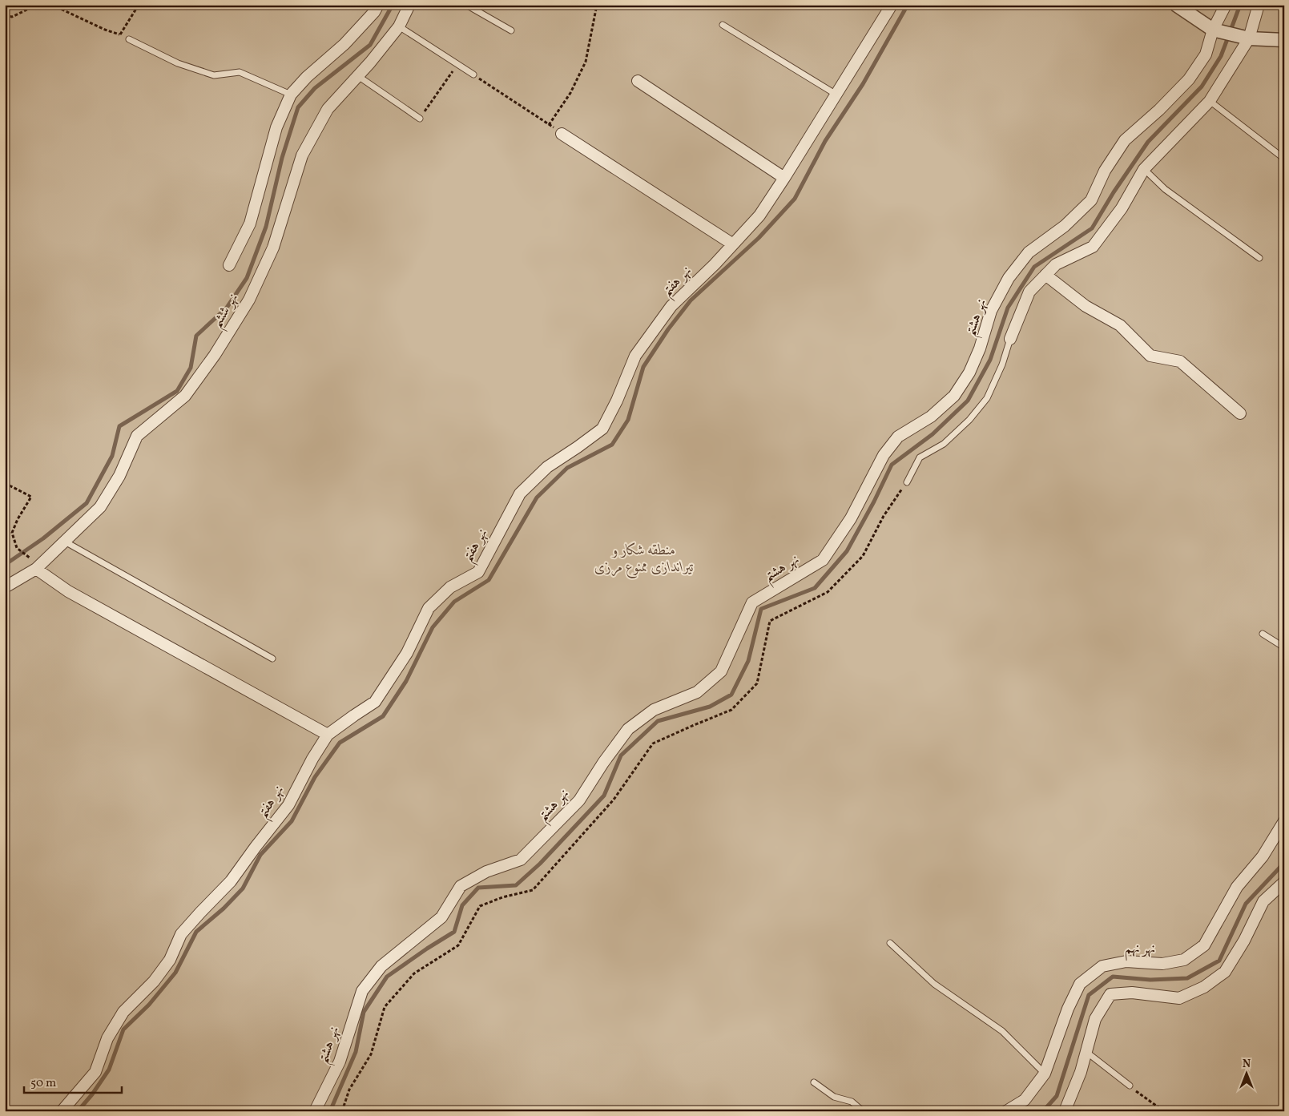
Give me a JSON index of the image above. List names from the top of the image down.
{
  "streets": {
    "street": [
      "نهر هفتم",
      "نهر ششم",
      "نهر هشتم",
      "نهر نهم"
    ]
  },
  "parks": ["منطقه شکار و تیراندازی ممنوع مرزی"],
  "scale_bar": "50 m",
  "north": "top"
}
